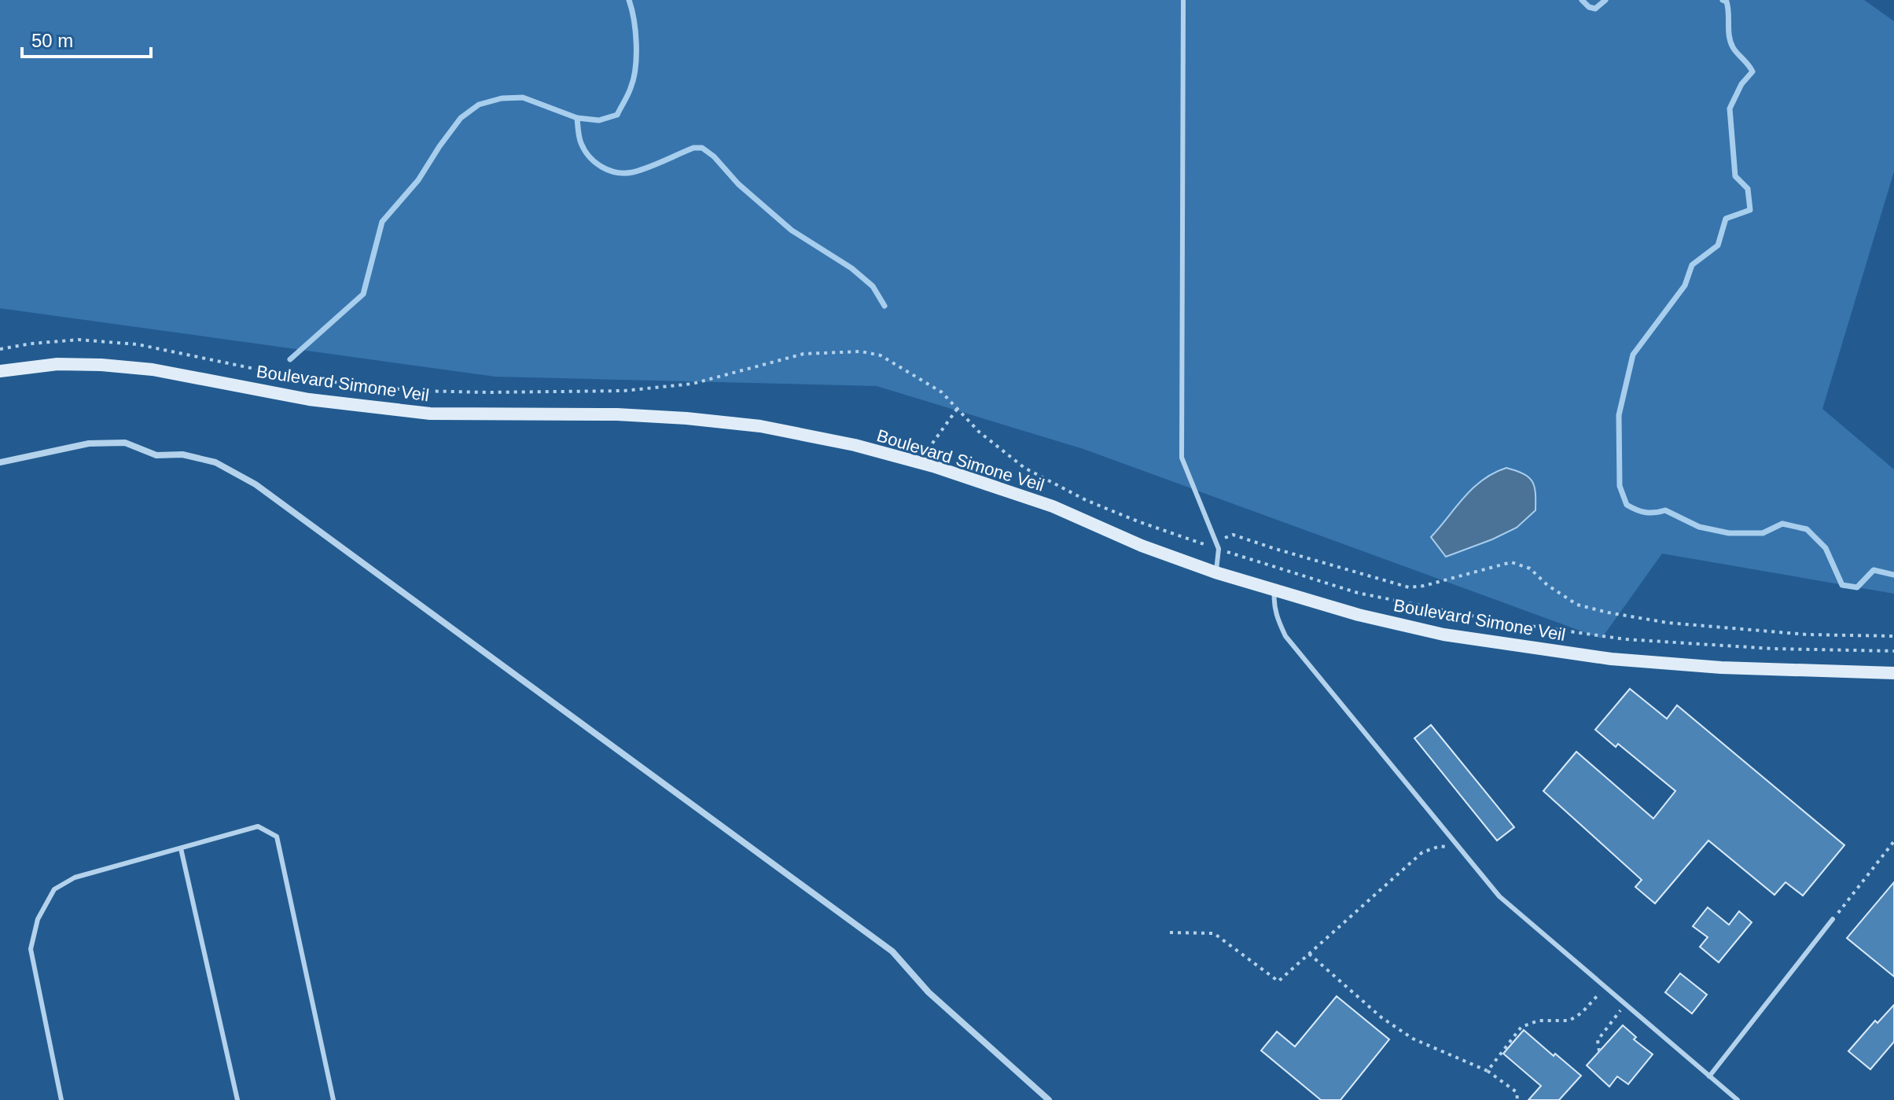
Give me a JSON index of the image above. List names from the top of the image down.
{
  "streets": {
    "main road": ["Boulevard Simone Veil"]
  },
  "scale_bar": "50 m"
}
